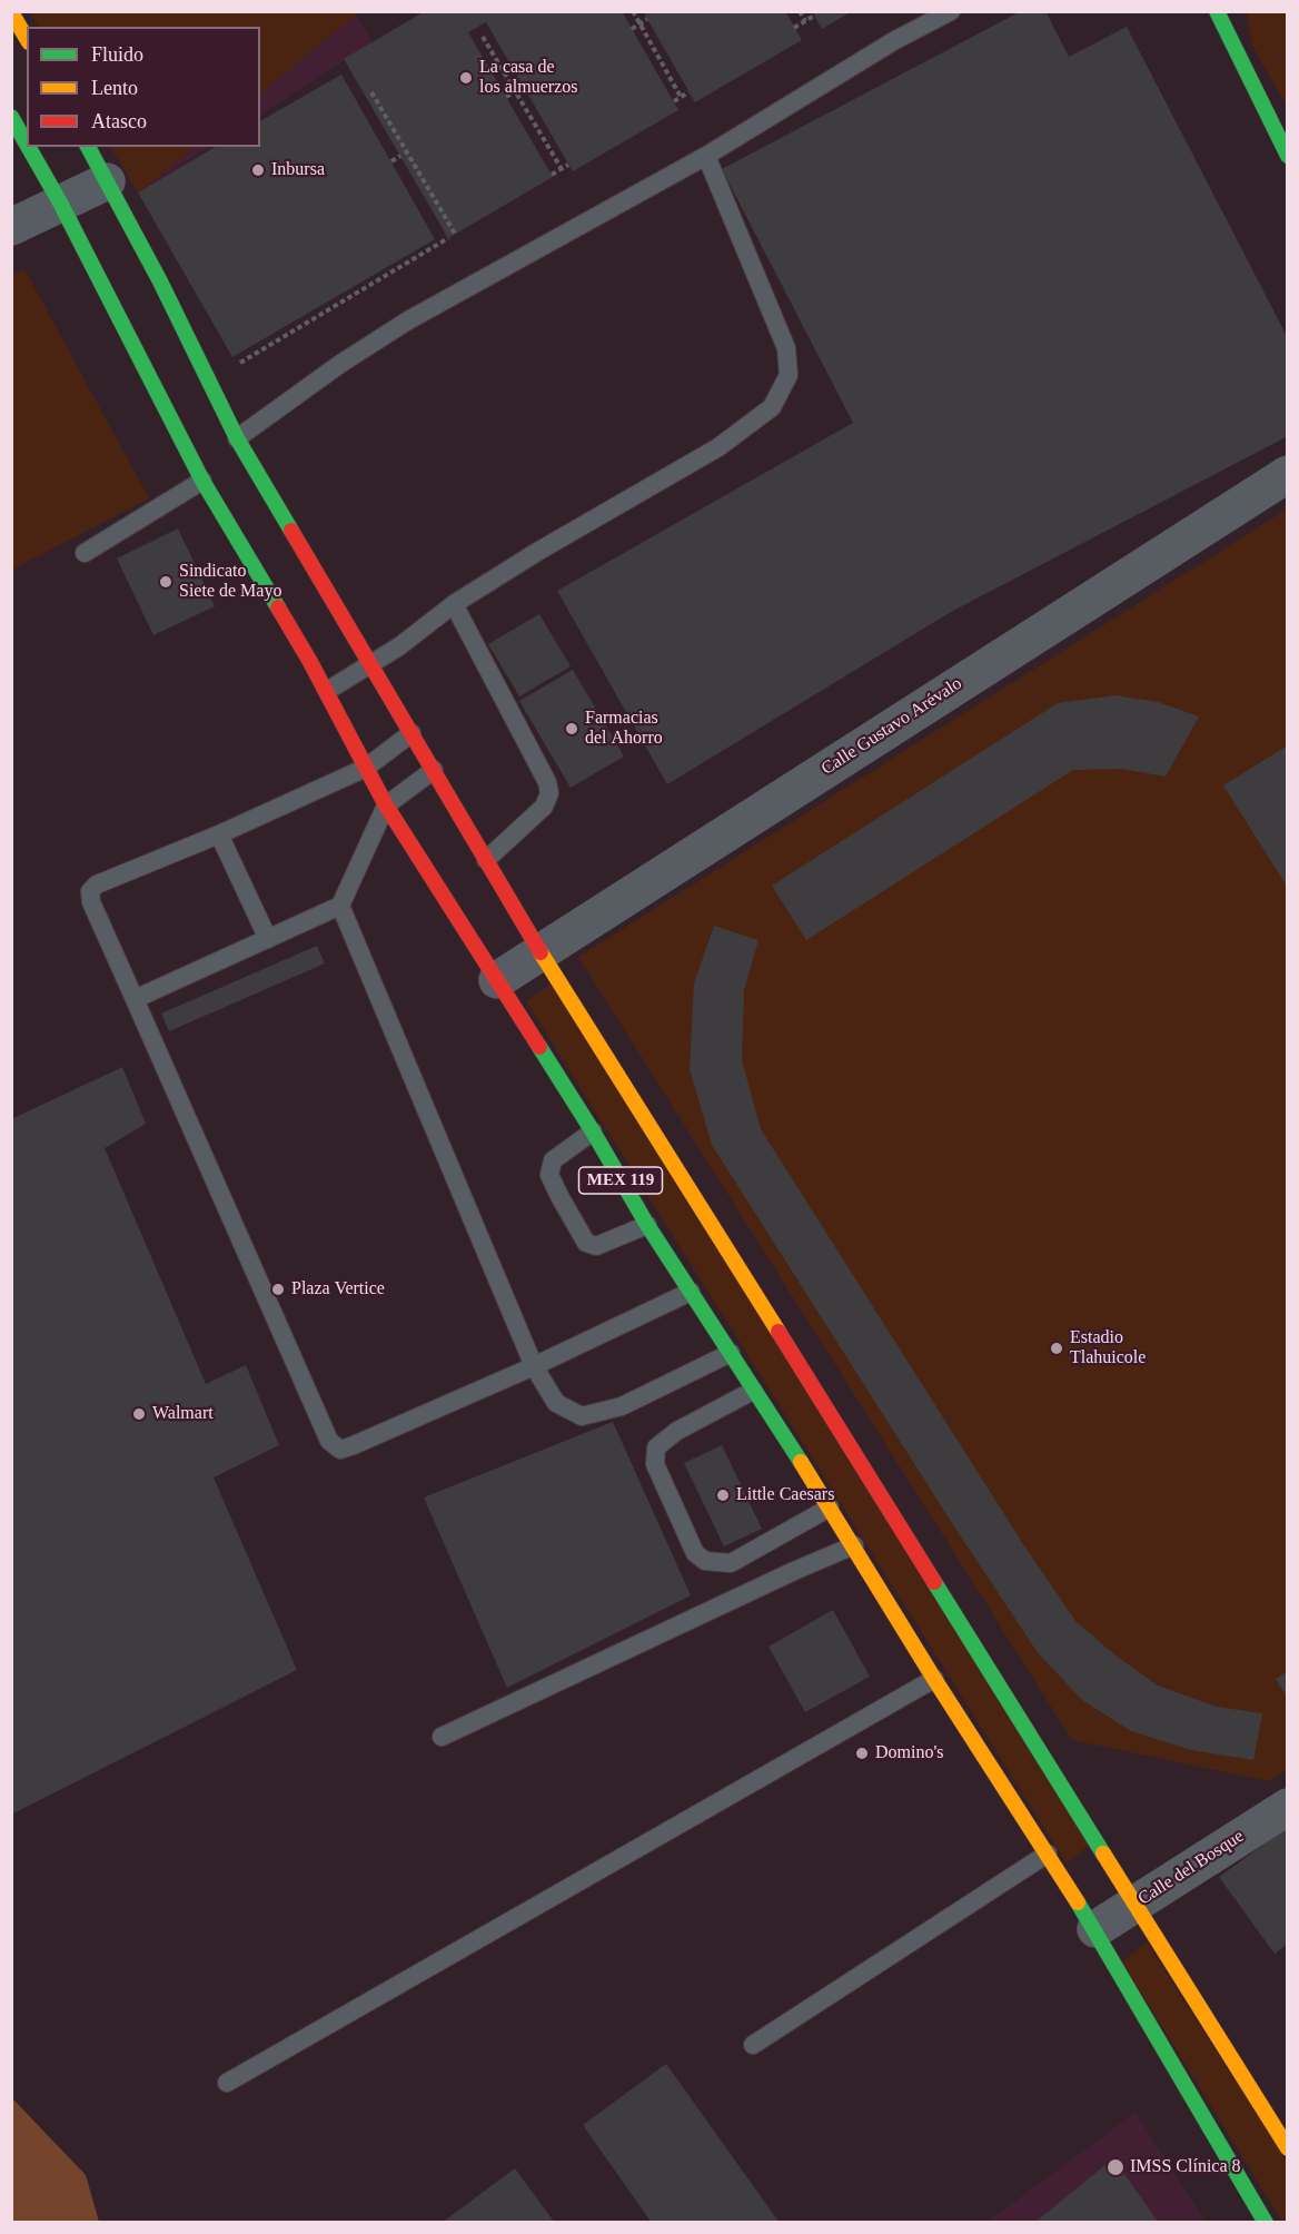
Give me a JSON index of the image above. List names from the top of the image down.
{
  "streets": {
    "main road": ["MEX 119"],
    "street": ["Calle Gustavo Arévalo", "Calle del Bosque"]
  },
  "crossings": [
    ["Calle Gustavo Arévalo", "MEX 119"],
    ["MEX 119", "Calle del Bosque"]
  ],
  "places": [
    "La casa de los almuerzos",
    "Inbursa",
    "Sindicato Siete de Mayo",
    "Farmacias del Ahorro",
    "Plaza Vertice",
    "Estadio Tlahuicole",
    "Walmart",
    "Little Caesars",
    "Domino's",
    "IMSS Clínica 8"
  ],
  "legend": ["Fluido", "Lento", "Atasco"]
}
